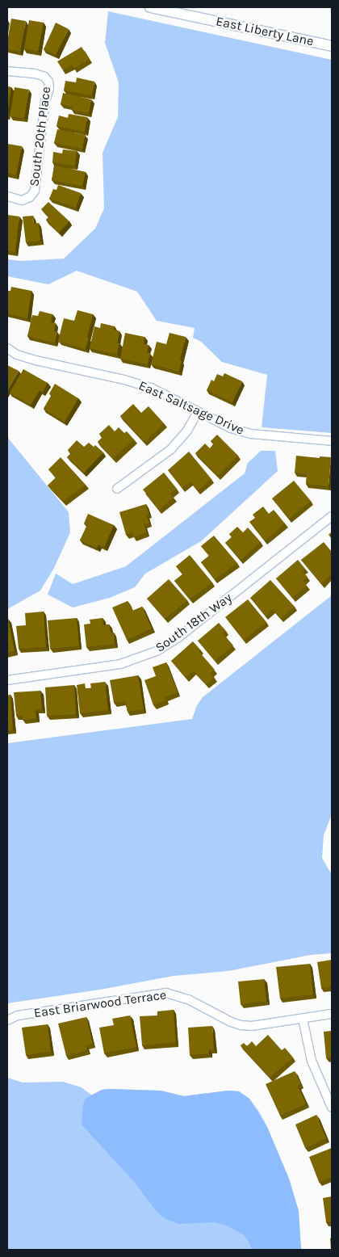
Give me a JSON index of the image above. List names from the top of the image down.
{
  "streets": {
    "street": [
      "East Liberty Lane",
      "South 20th Place",
      "East Saltsage Drive",
      "South 18th Way",
      "East Briarwood Terrace"
    ]
  }
}
